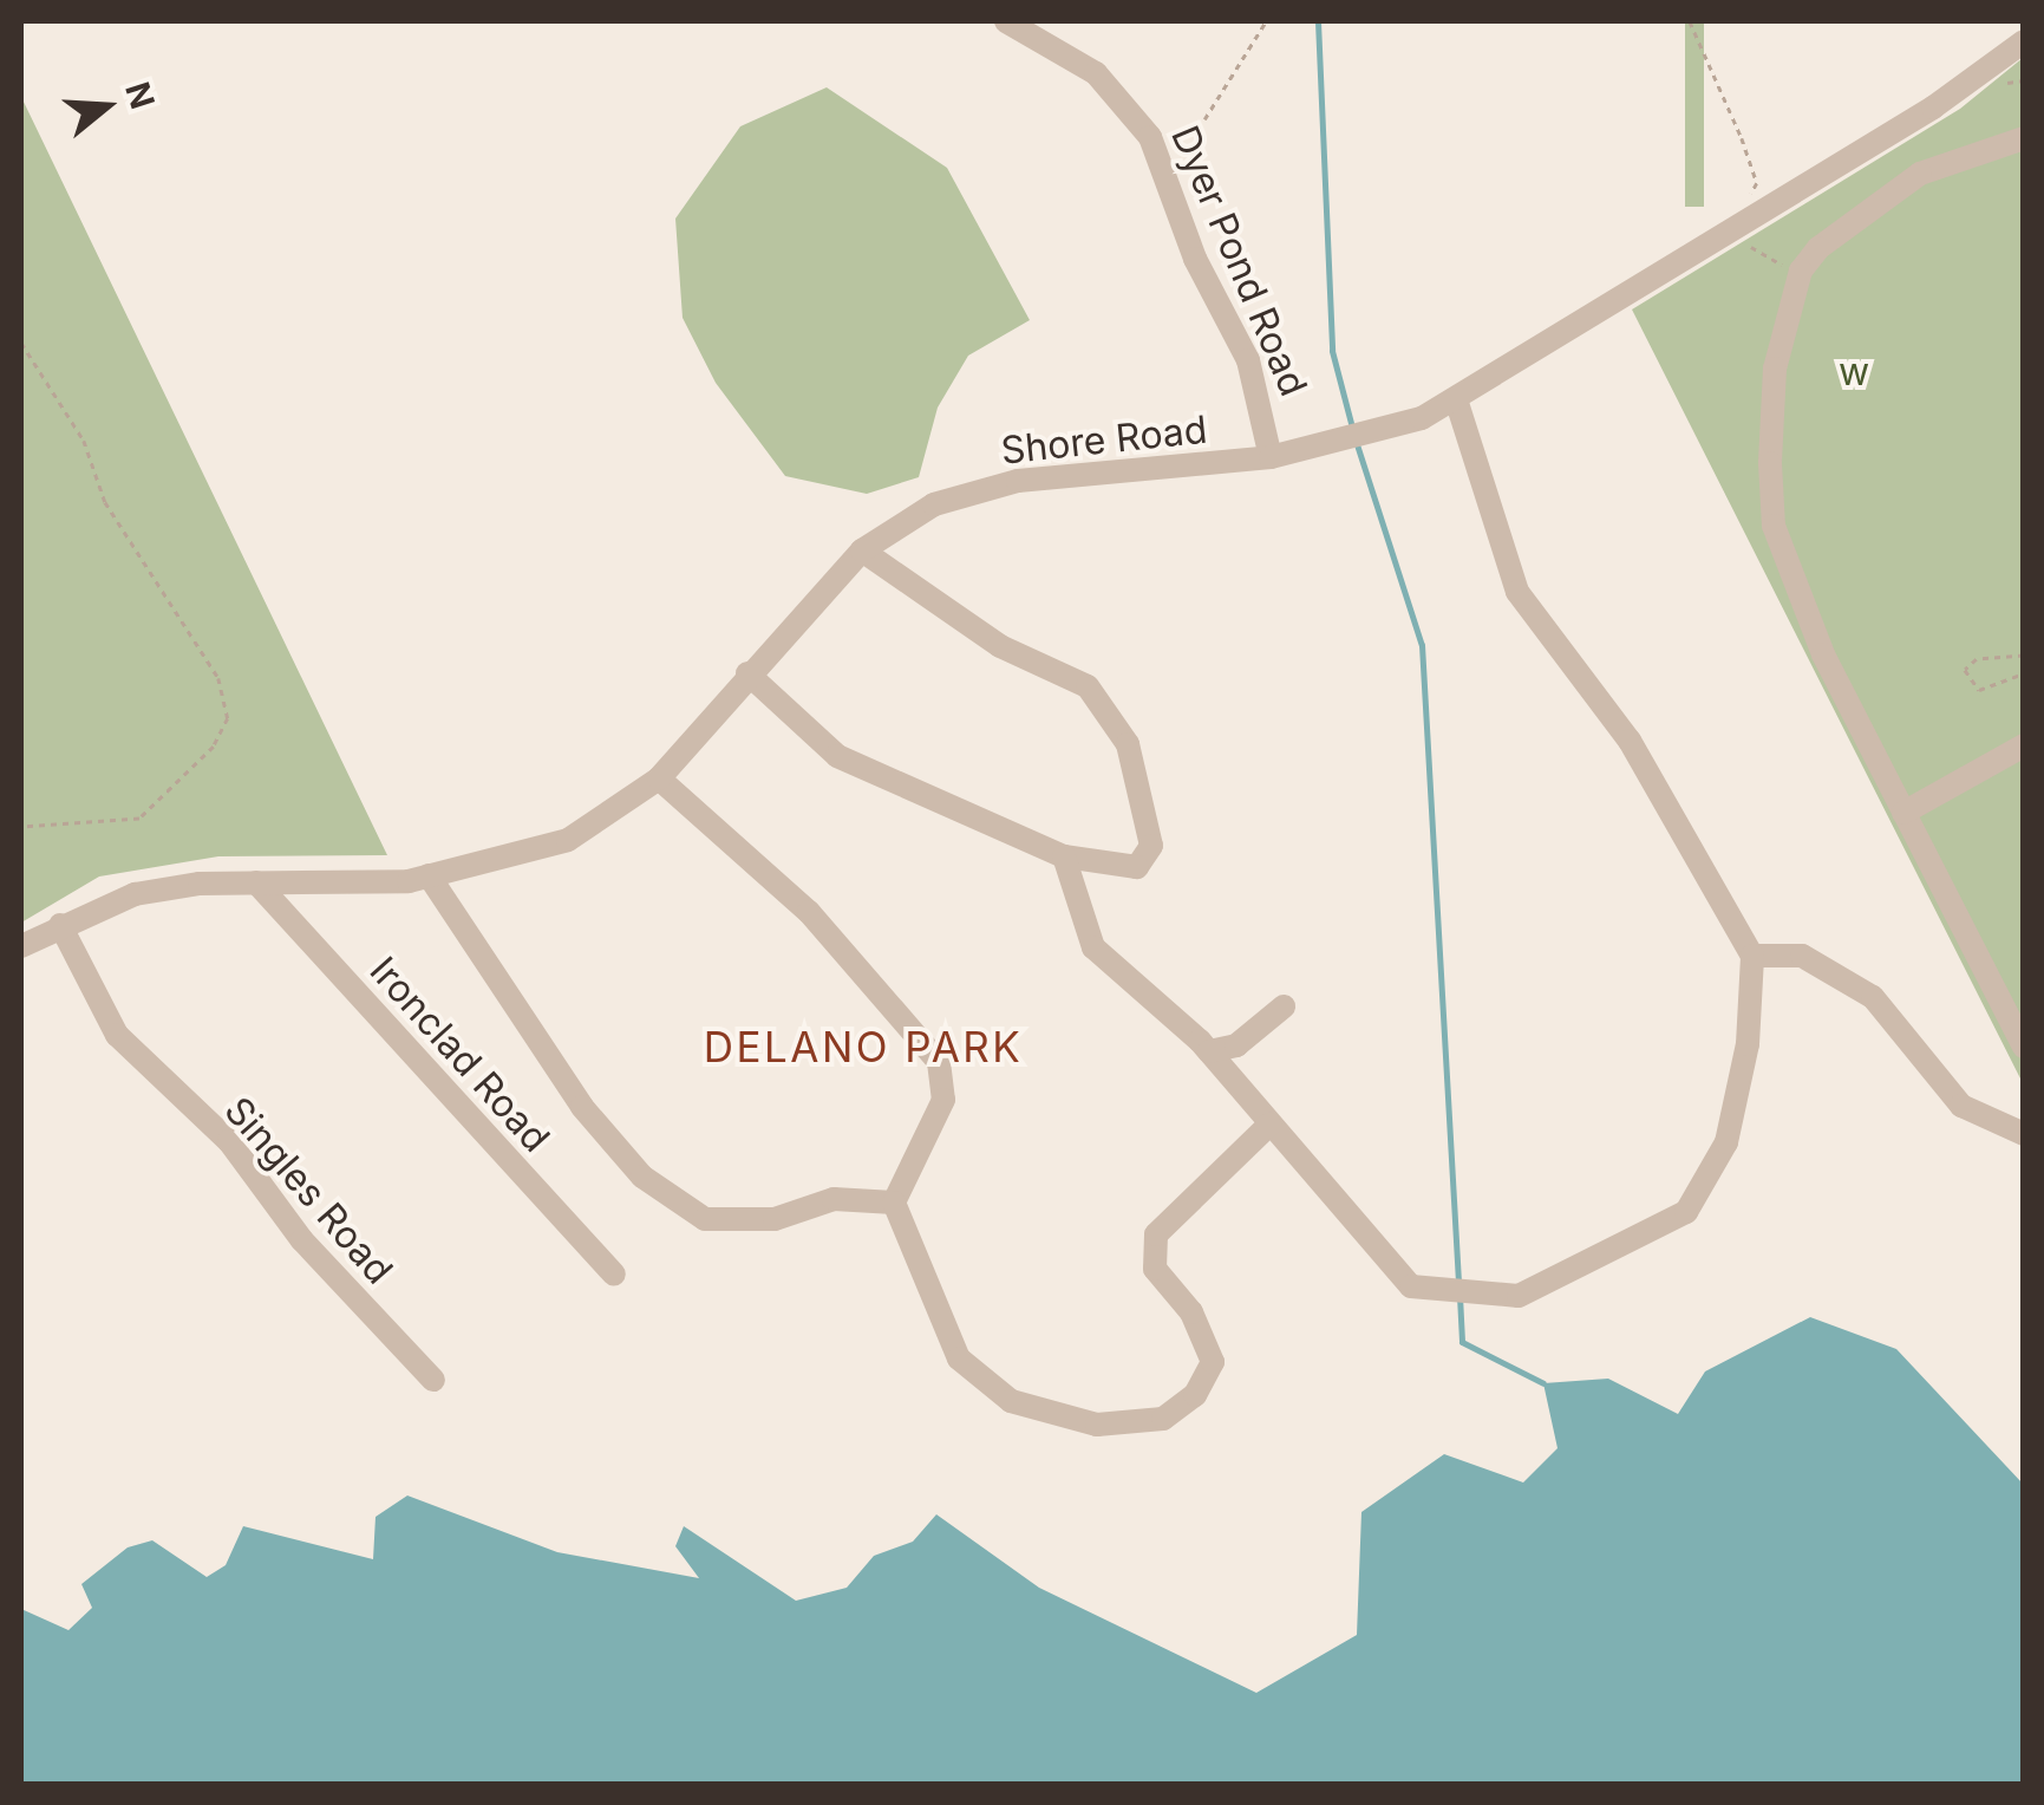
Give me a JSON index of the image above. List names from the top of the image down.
{
  "streets": {
    "street": [
      "Dyer Pond Road",
      "Shore Road",
      "Ironclad Road",
      "Singles Road"
    ]
  },
  "crossings": [
    ["Dyer Pond Road", "Shore Road"],
    ["Shore Road", "Ironclad Road"],
    ["Shore Road", "Singles Road"]
  ],
  "districts": ["DELANO PARK"],
  "parks": ["w"],
  "north": "right"
}
